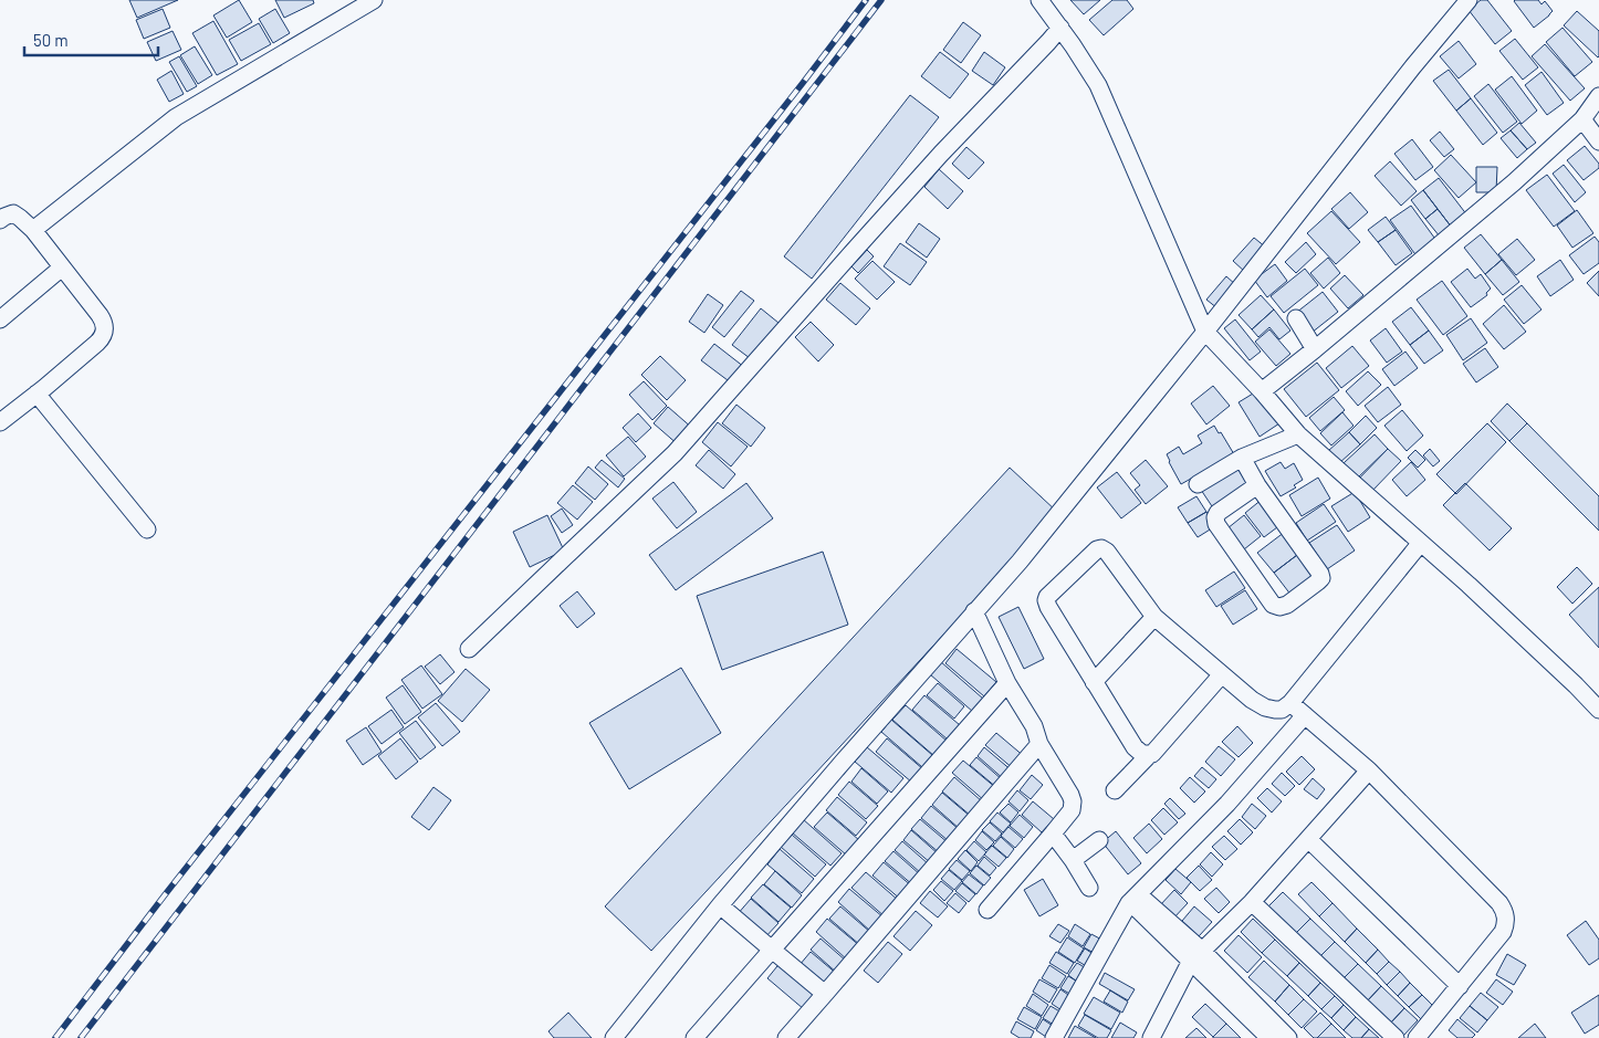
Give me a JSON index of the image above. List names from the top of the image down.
{
  "scale_bar": "50 m"
}
